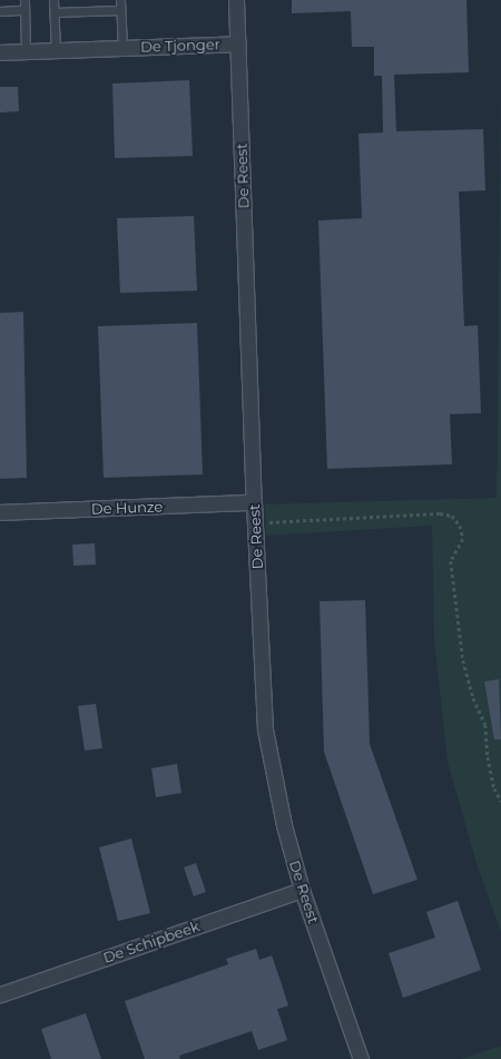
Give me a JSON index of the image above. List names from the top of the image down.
{
  "streets": {
    "street": [
      "De Tjonger",
      "De Reest",
      "De Hunze",
      "De Schipbeek"
    ]
  },
  "crossings": [
    ["De Tjonger", "De Reest"],
    ["De Reest", "De Hunze"],
    ["De Reest", "De Schipbeek"]
  ]
}
